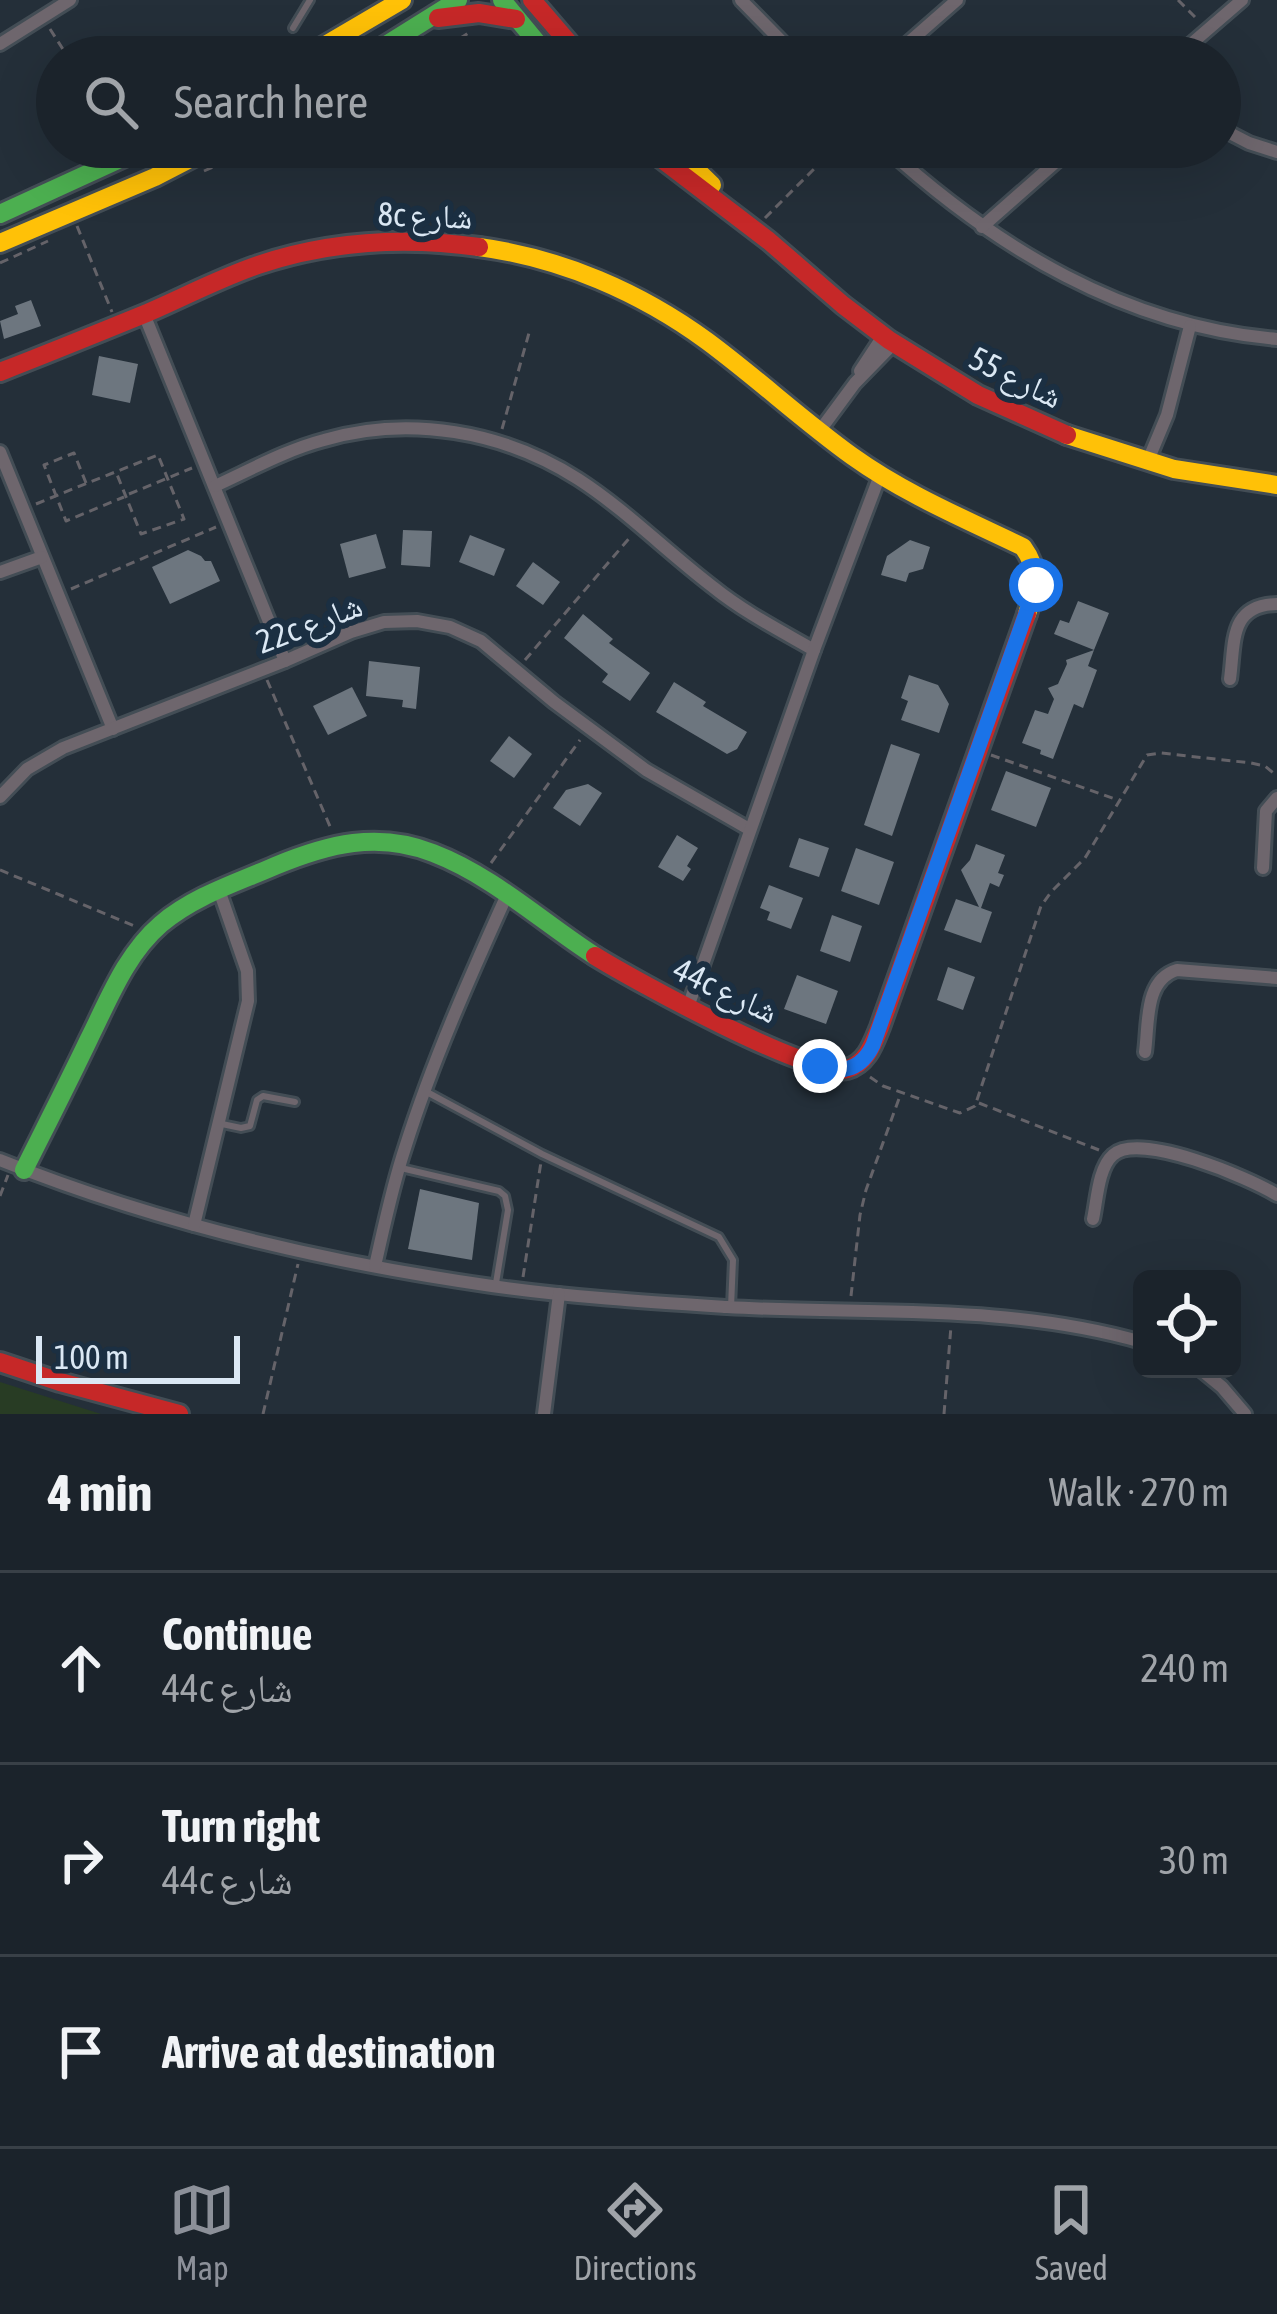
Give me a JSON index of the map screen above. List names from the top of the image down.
{
  "streets": {
    "street": [
      "8c شارع",
      "شارع 55",
      "22c شارع",
      "44c شارع"
    ]
  },
  "scale_bar": "100 m",
  "page": {
    "search": "Search here",
    "scale": "100 m",
    "heading": ["4 min", "Walk · 270 m"],
    "list": [
      ["Continue", "44c شارع", "240 m"],
      ["Turn right", "44c شارع", "30 m"],
      "Arrive at destination"
    ],
    "nav": ["Map", "Directions", "Saved"]
  }
}
